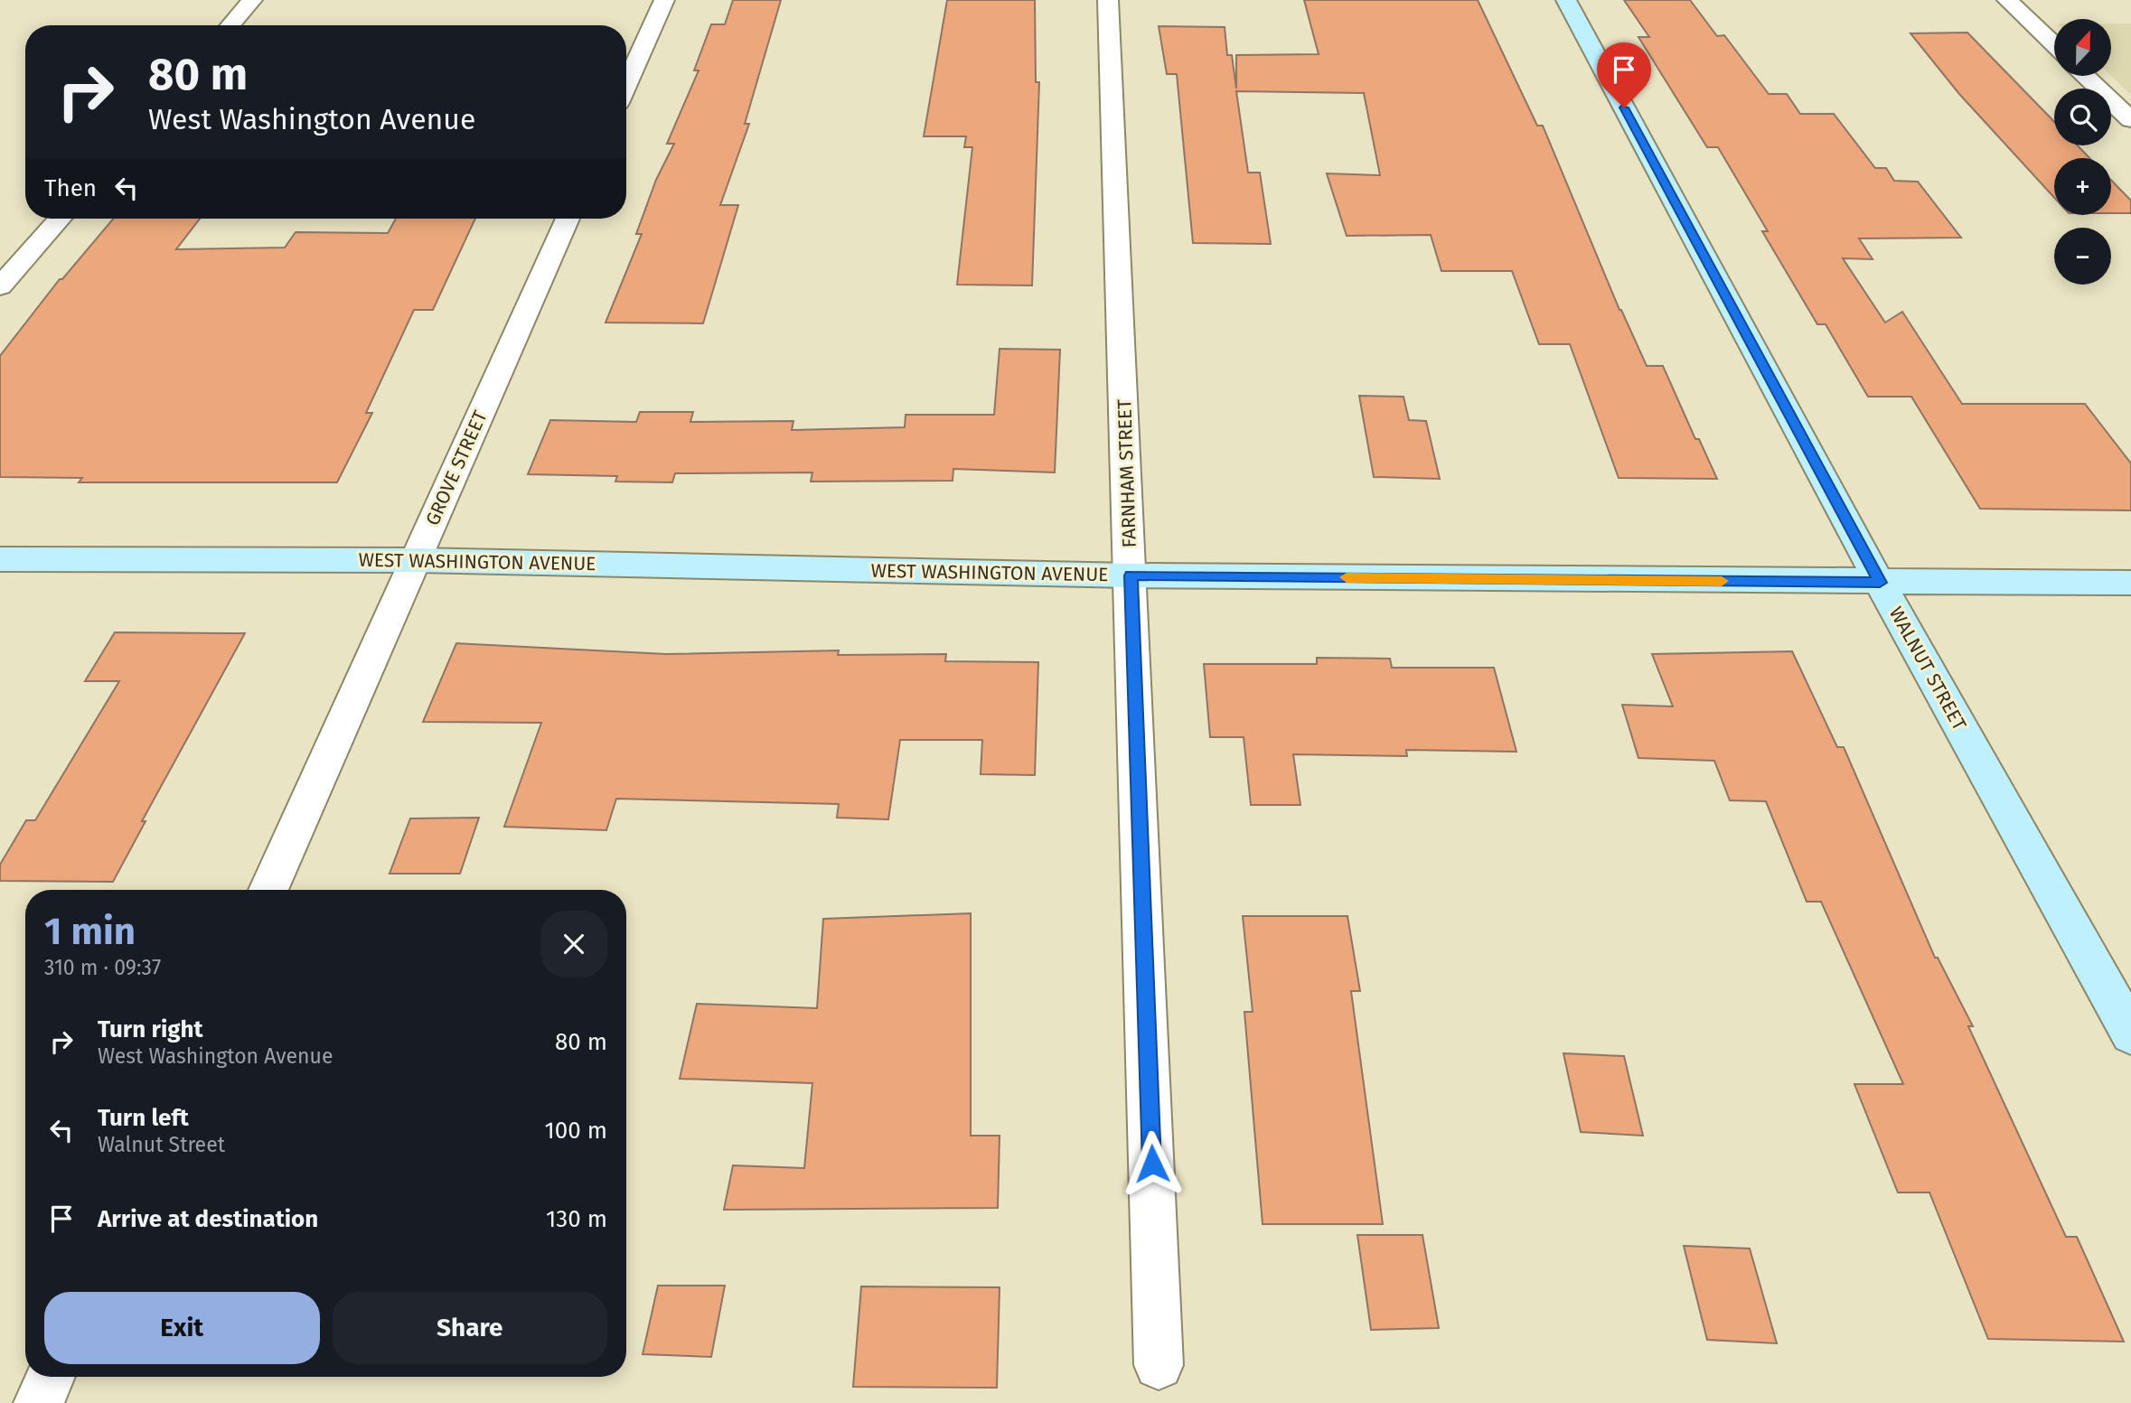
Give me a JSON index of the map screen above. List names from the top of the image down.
{
  "streets": {
    "street": [
      "GROVE STREET",
      "FARNHAM STREET",
      "WEST WASHINGTON AVENUE",
      "WALNUT STREET"
    ]
  },
  "crossings": [
    ["GROVE STREET", "WEST WASHINGTON AVENUE"],
    ["FARNHAM STREET", "WEST WASHINGTON AVENUE"],
    ["WEST WASHINGTON AVENUE", "WALNUT STREET"]
  ],
  "north": "top",
  "page": {
    "map_buttons": ["+", "−"],
    "turn": ["80 m", "West Washington Avenue"],
    "then": "Then",
    "heading": ["1 min", "310 m · 09:37"],
    "list": [
      {
        "name": "Turn right",
        "note": "West Washington Avenue",
        "value": "80 m"
      },
      {
        "name": "Turn left",
        "note": "Walnut Street",
        "value": "100 m"
      },
      {
        "name": "Arrive at destination",
        "value": "130 m"
      }
    ],
    "buttons": ["Exit", "Share"]
  }
}
